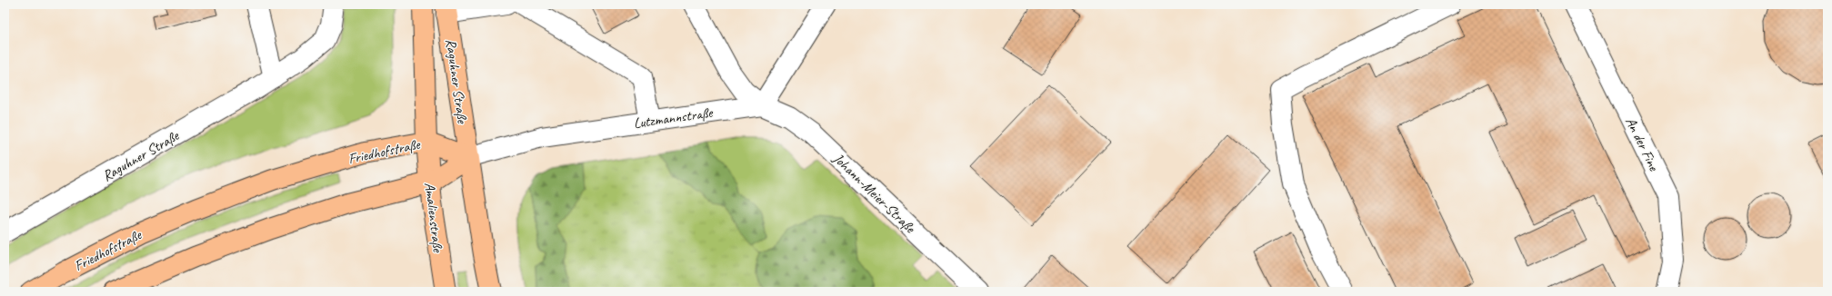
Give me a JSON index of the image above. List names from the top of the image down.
{
  "streets": {
    "main road": ["Raguhner Straße", "Friedhofstraße", "Amalienstraße"],
    "street": ["Lutzmannstraße", "An der Fine", "Johann-Meier-Straße"]
  },
  "crossings": [
    ["Raguhner Straße", "Lutzmannstraße"],
    ["Raguhner Straße", "Friedhofstraße"],
    ["Raguhner Straße", "Amalienstraße"],
    ["Lutzmannstraße", "Friedhofstraße"],
    ["Lutzmannstraße", "Johann-Meier-Straße"],
    ["Friedhofstraße", "Amalienstraße"]
  ]
}
